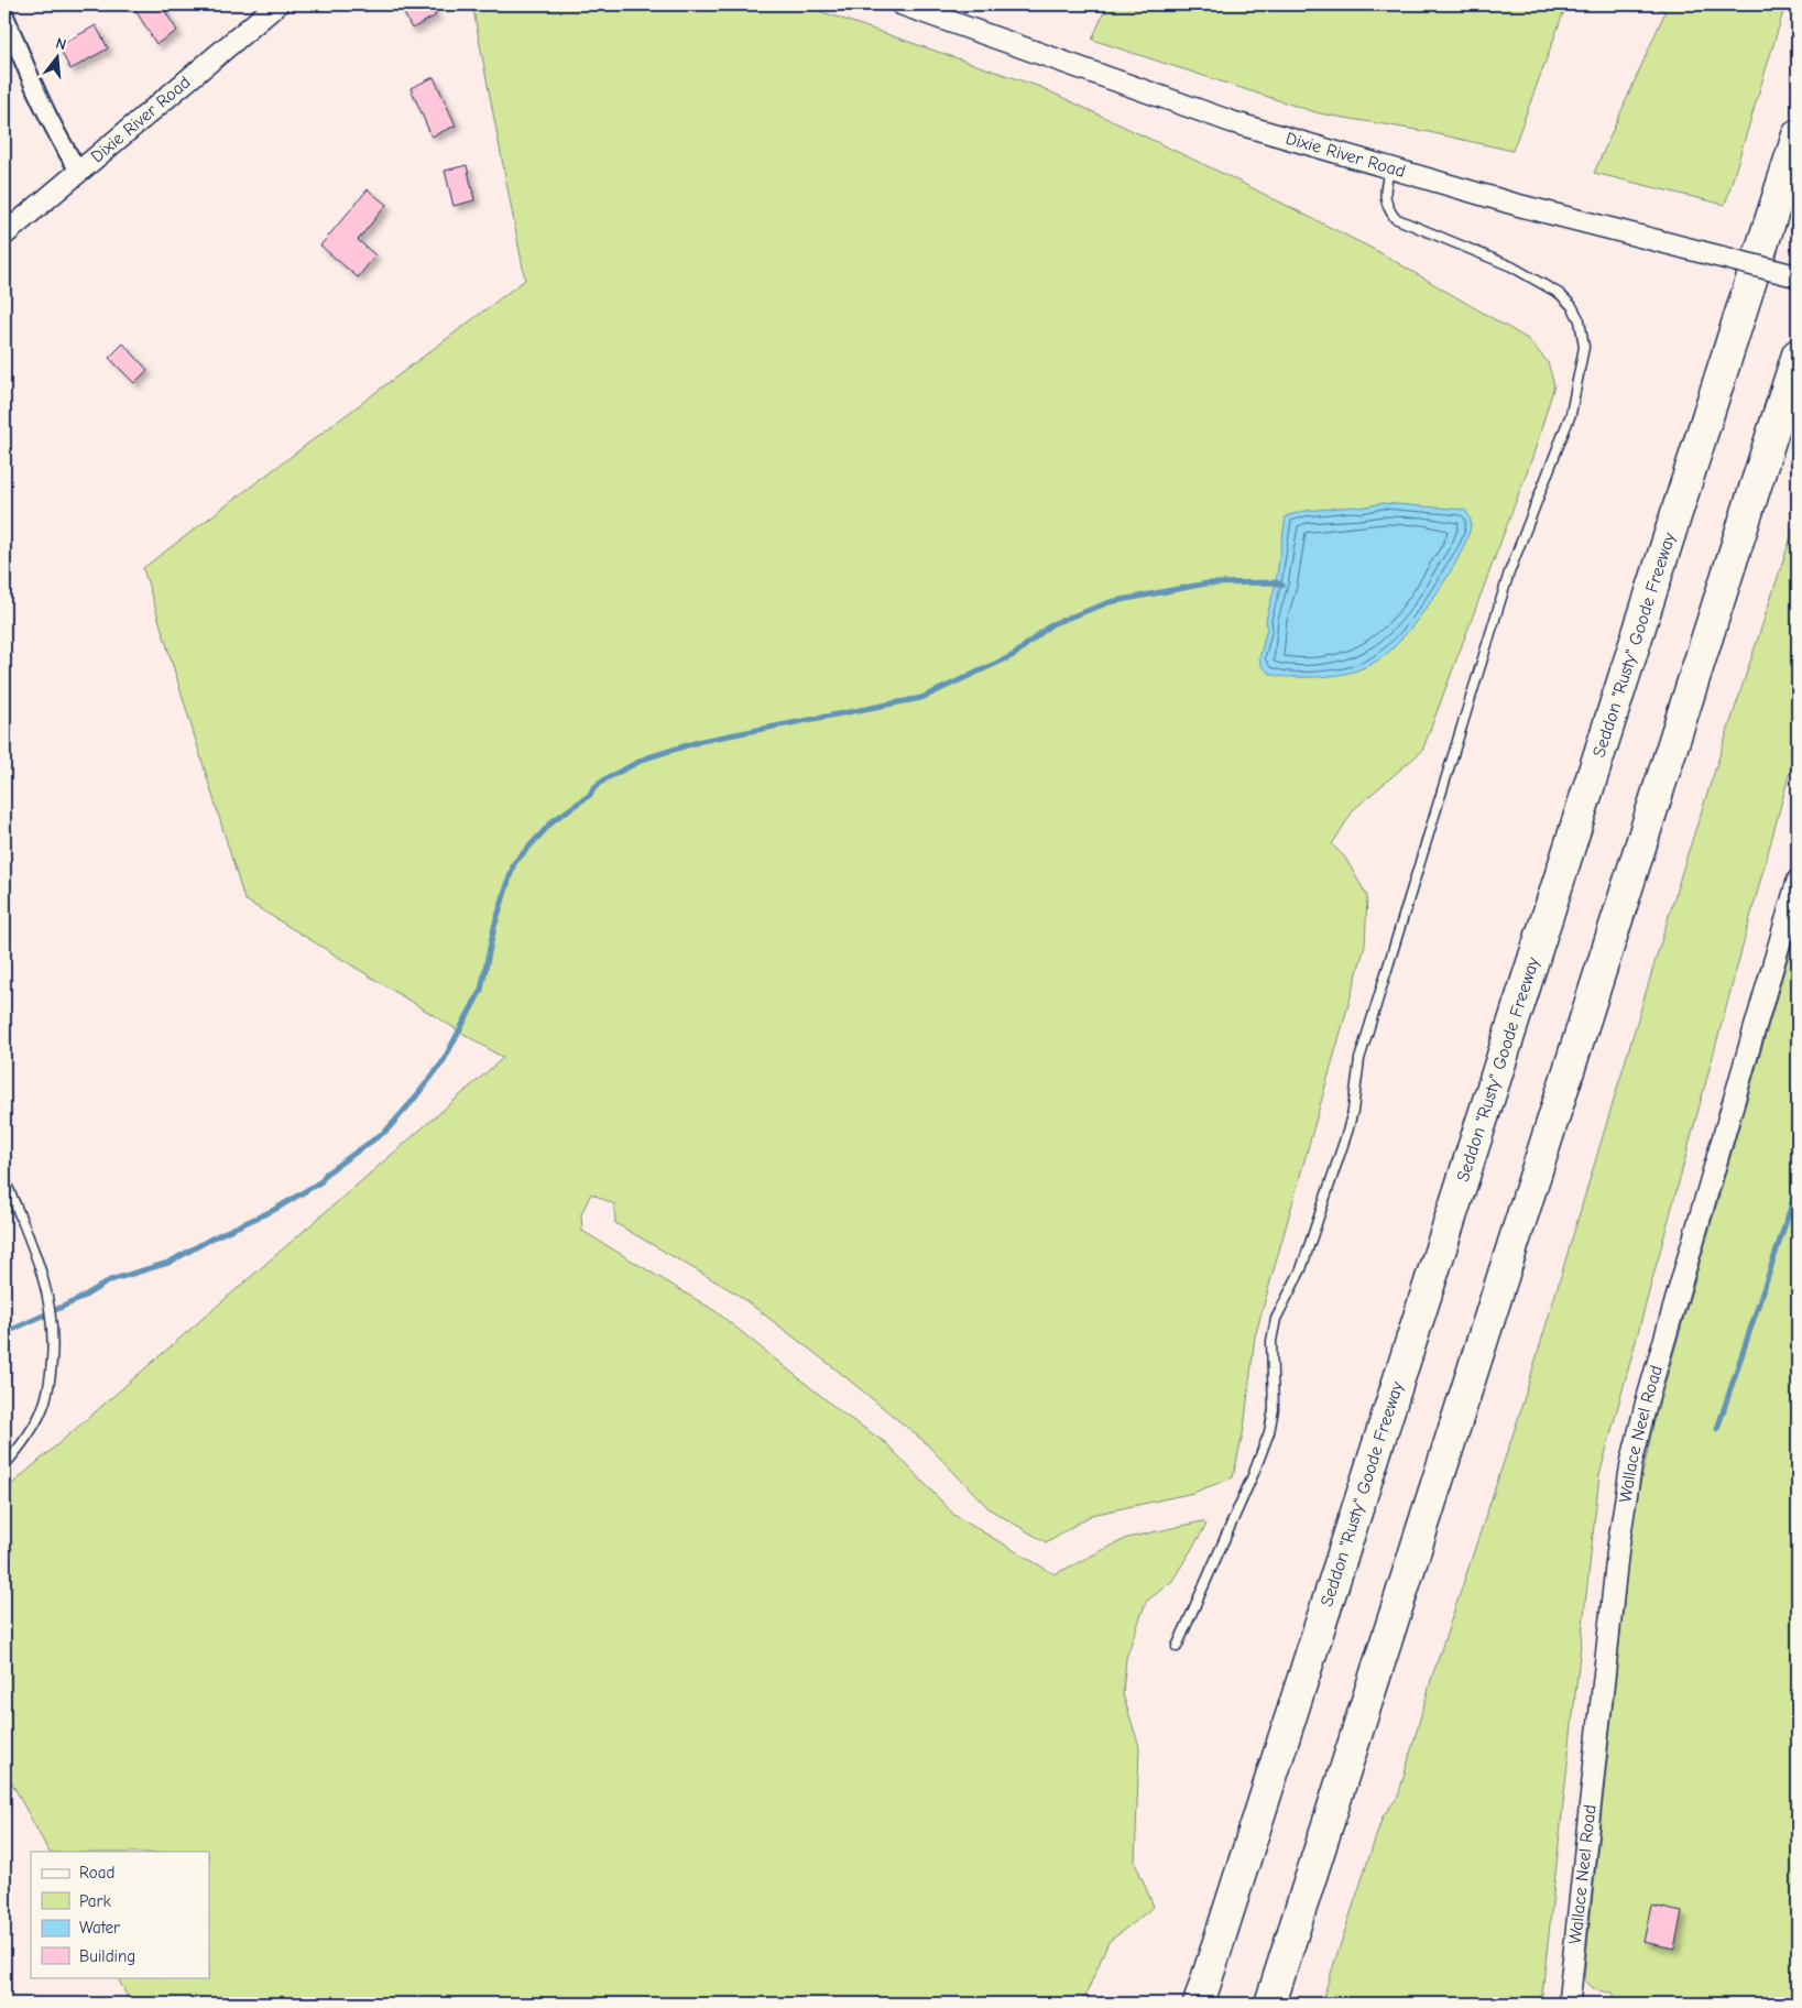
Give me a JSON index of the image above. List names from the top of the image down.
{
  "streets": {
    "highway": ["Seddon \"Rusty\" Goode Freeway"],
    "street": ["Dixie River Road", "Wallace Neel Road"]
  },
  "legend": [
    "Road",
    "Park",
    "Water",
    "Building"
  ],
  "north": "top"
}
